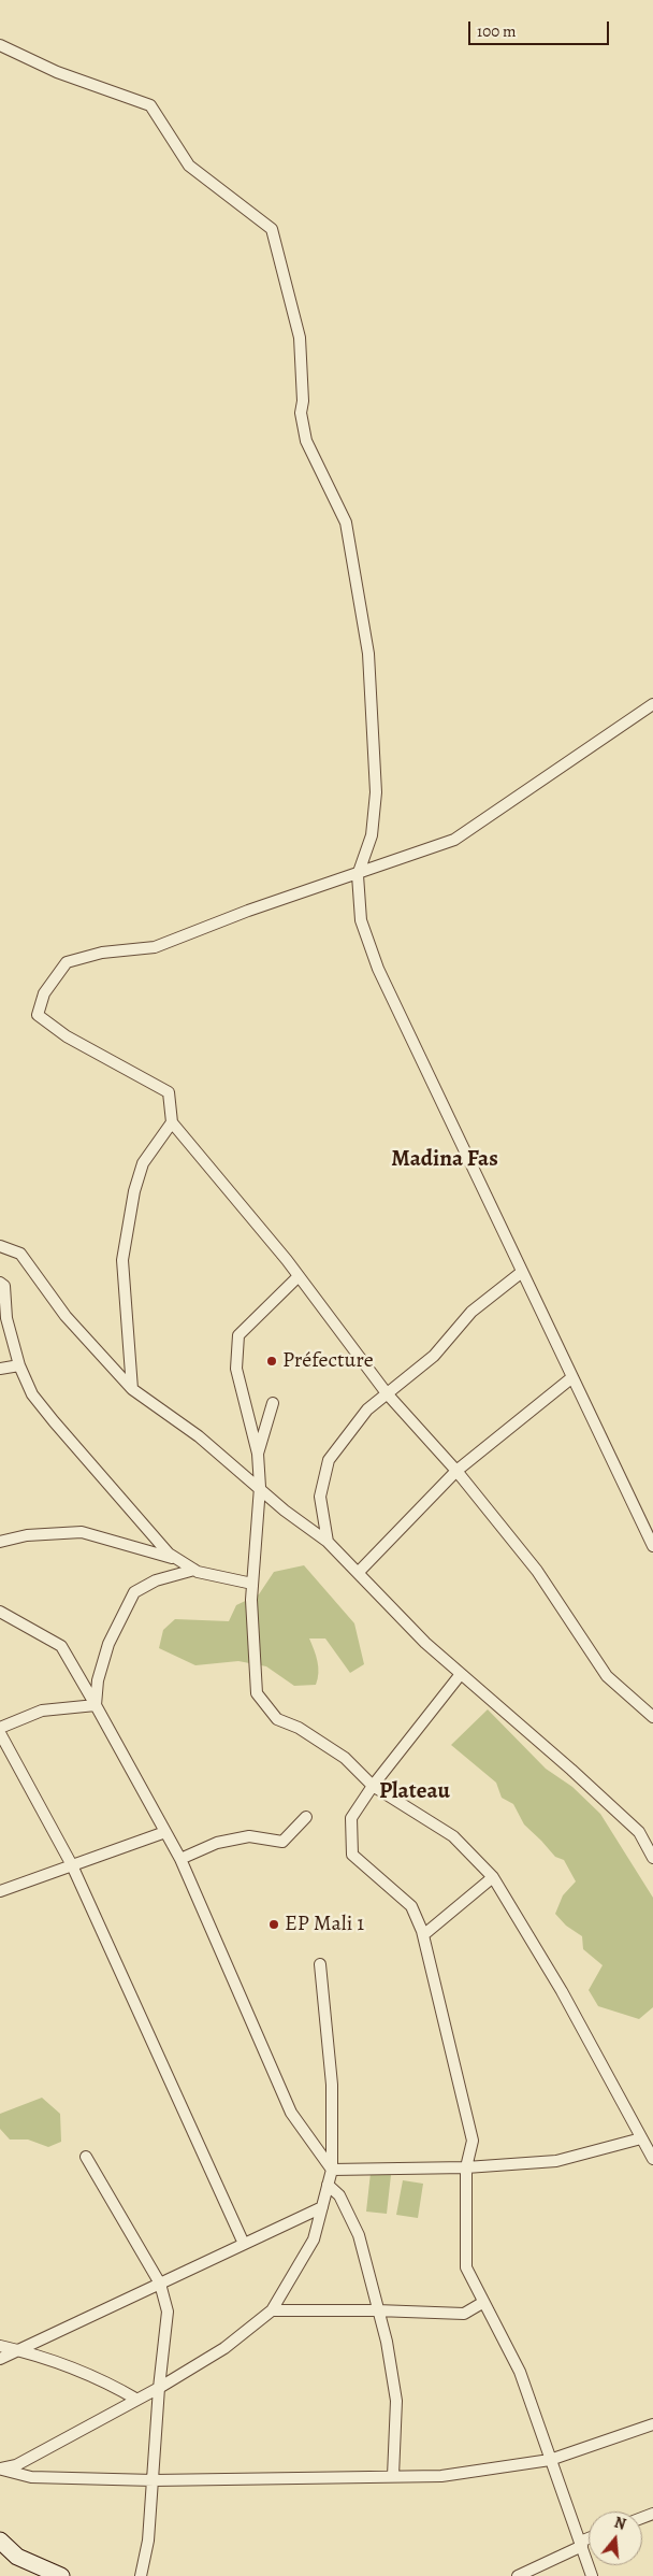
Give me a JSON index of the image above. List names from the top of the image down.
{
  "districts": ["Madina Fas", "Plateau"],
  "places": ["Préfecture", "EP Mali 1"],
  "scale_bar": "100 m",
  "north": "top"
}
